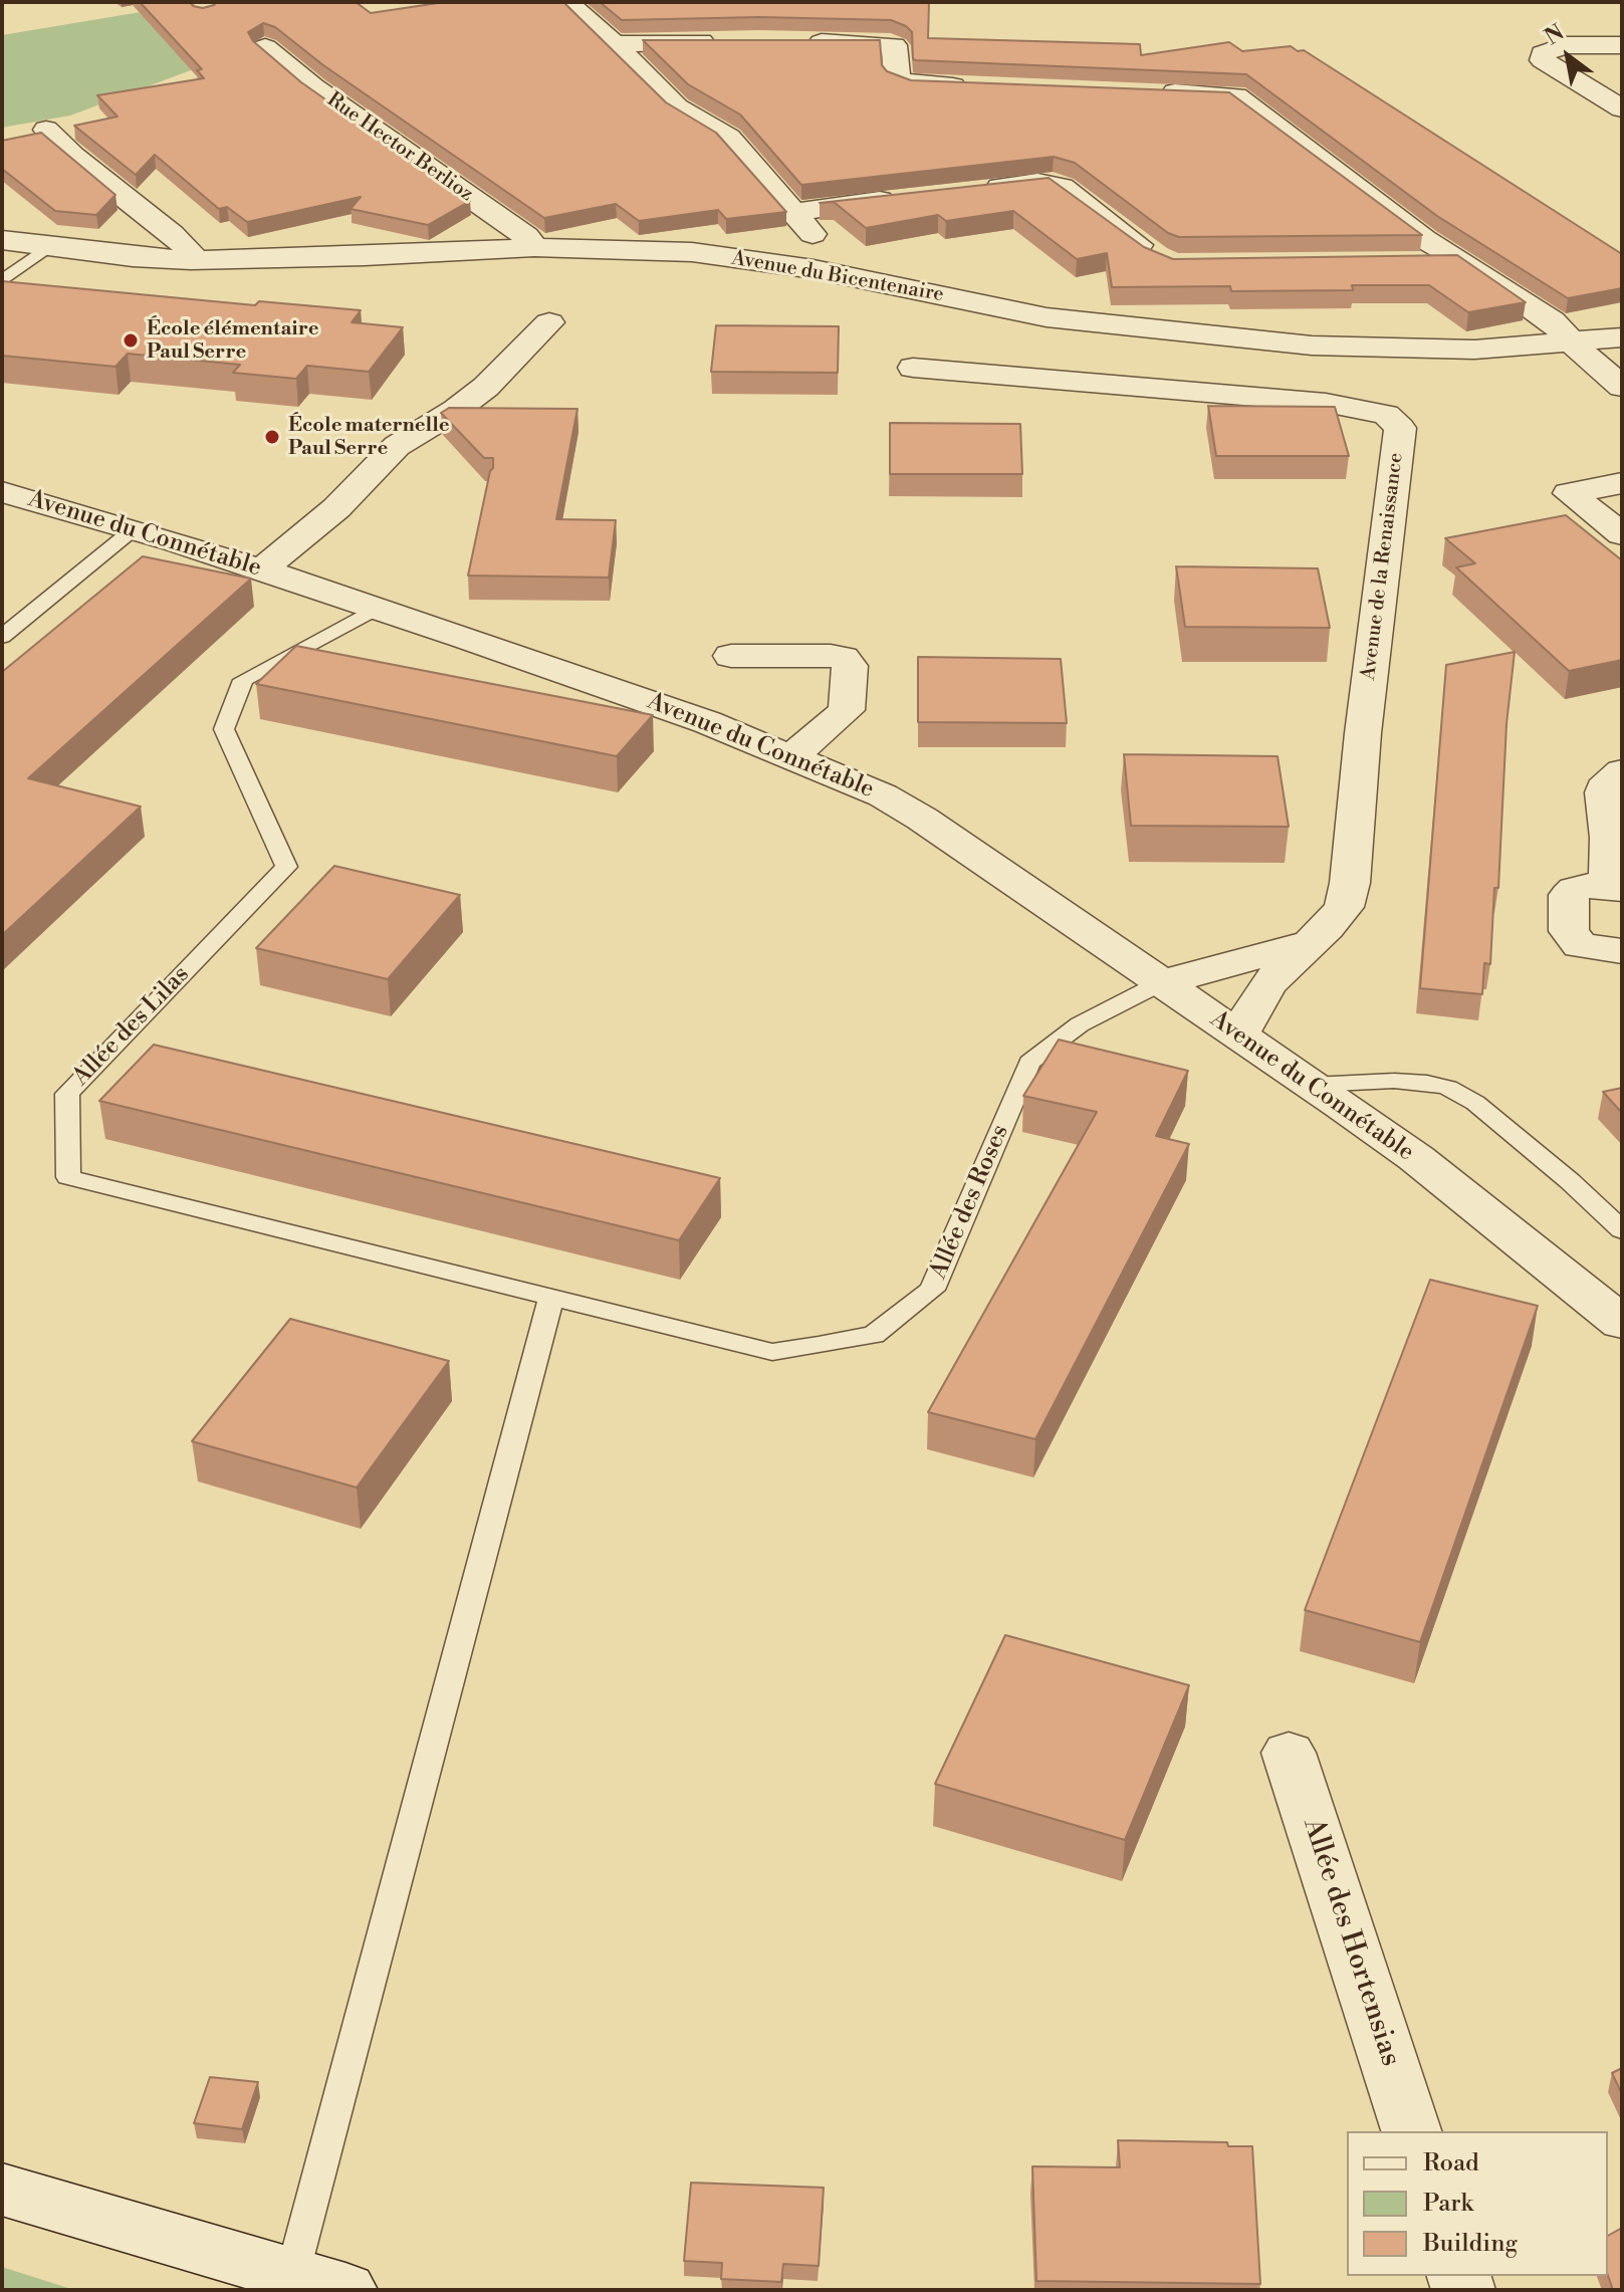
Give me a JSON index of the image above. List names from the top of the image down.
{
  "streets": {
    "street": [
      "Rue Hector Berlioz",
      "Avenue du Bicentenaire",
      "Avenue du Connétable",
      "Avenue de la Renaissance",
      "Allée des Hortensias"
    ],
    "lane": ["Allée des Lilas", "Allée des Roses"]
  },
  "crossings": [
    ["Rue Hector Berlioz", "Avenue du Bicentenaire"],
    ["Avenue du Connétable", "Avenue de la Renaissance"],
    ["Avenue du Connétable", "Allée des Lilas"],
    ["Avenue du Connétable", "Allée des Roses"],
    ["Allée des Lilas", "Allée des Roses"]
  ],
  "places": ["École élémentaire Paul Serre", "École maternelle Paul Serre"],
  "legend": ["Road", "Park", "Building"],
  "north": "top left"
}
